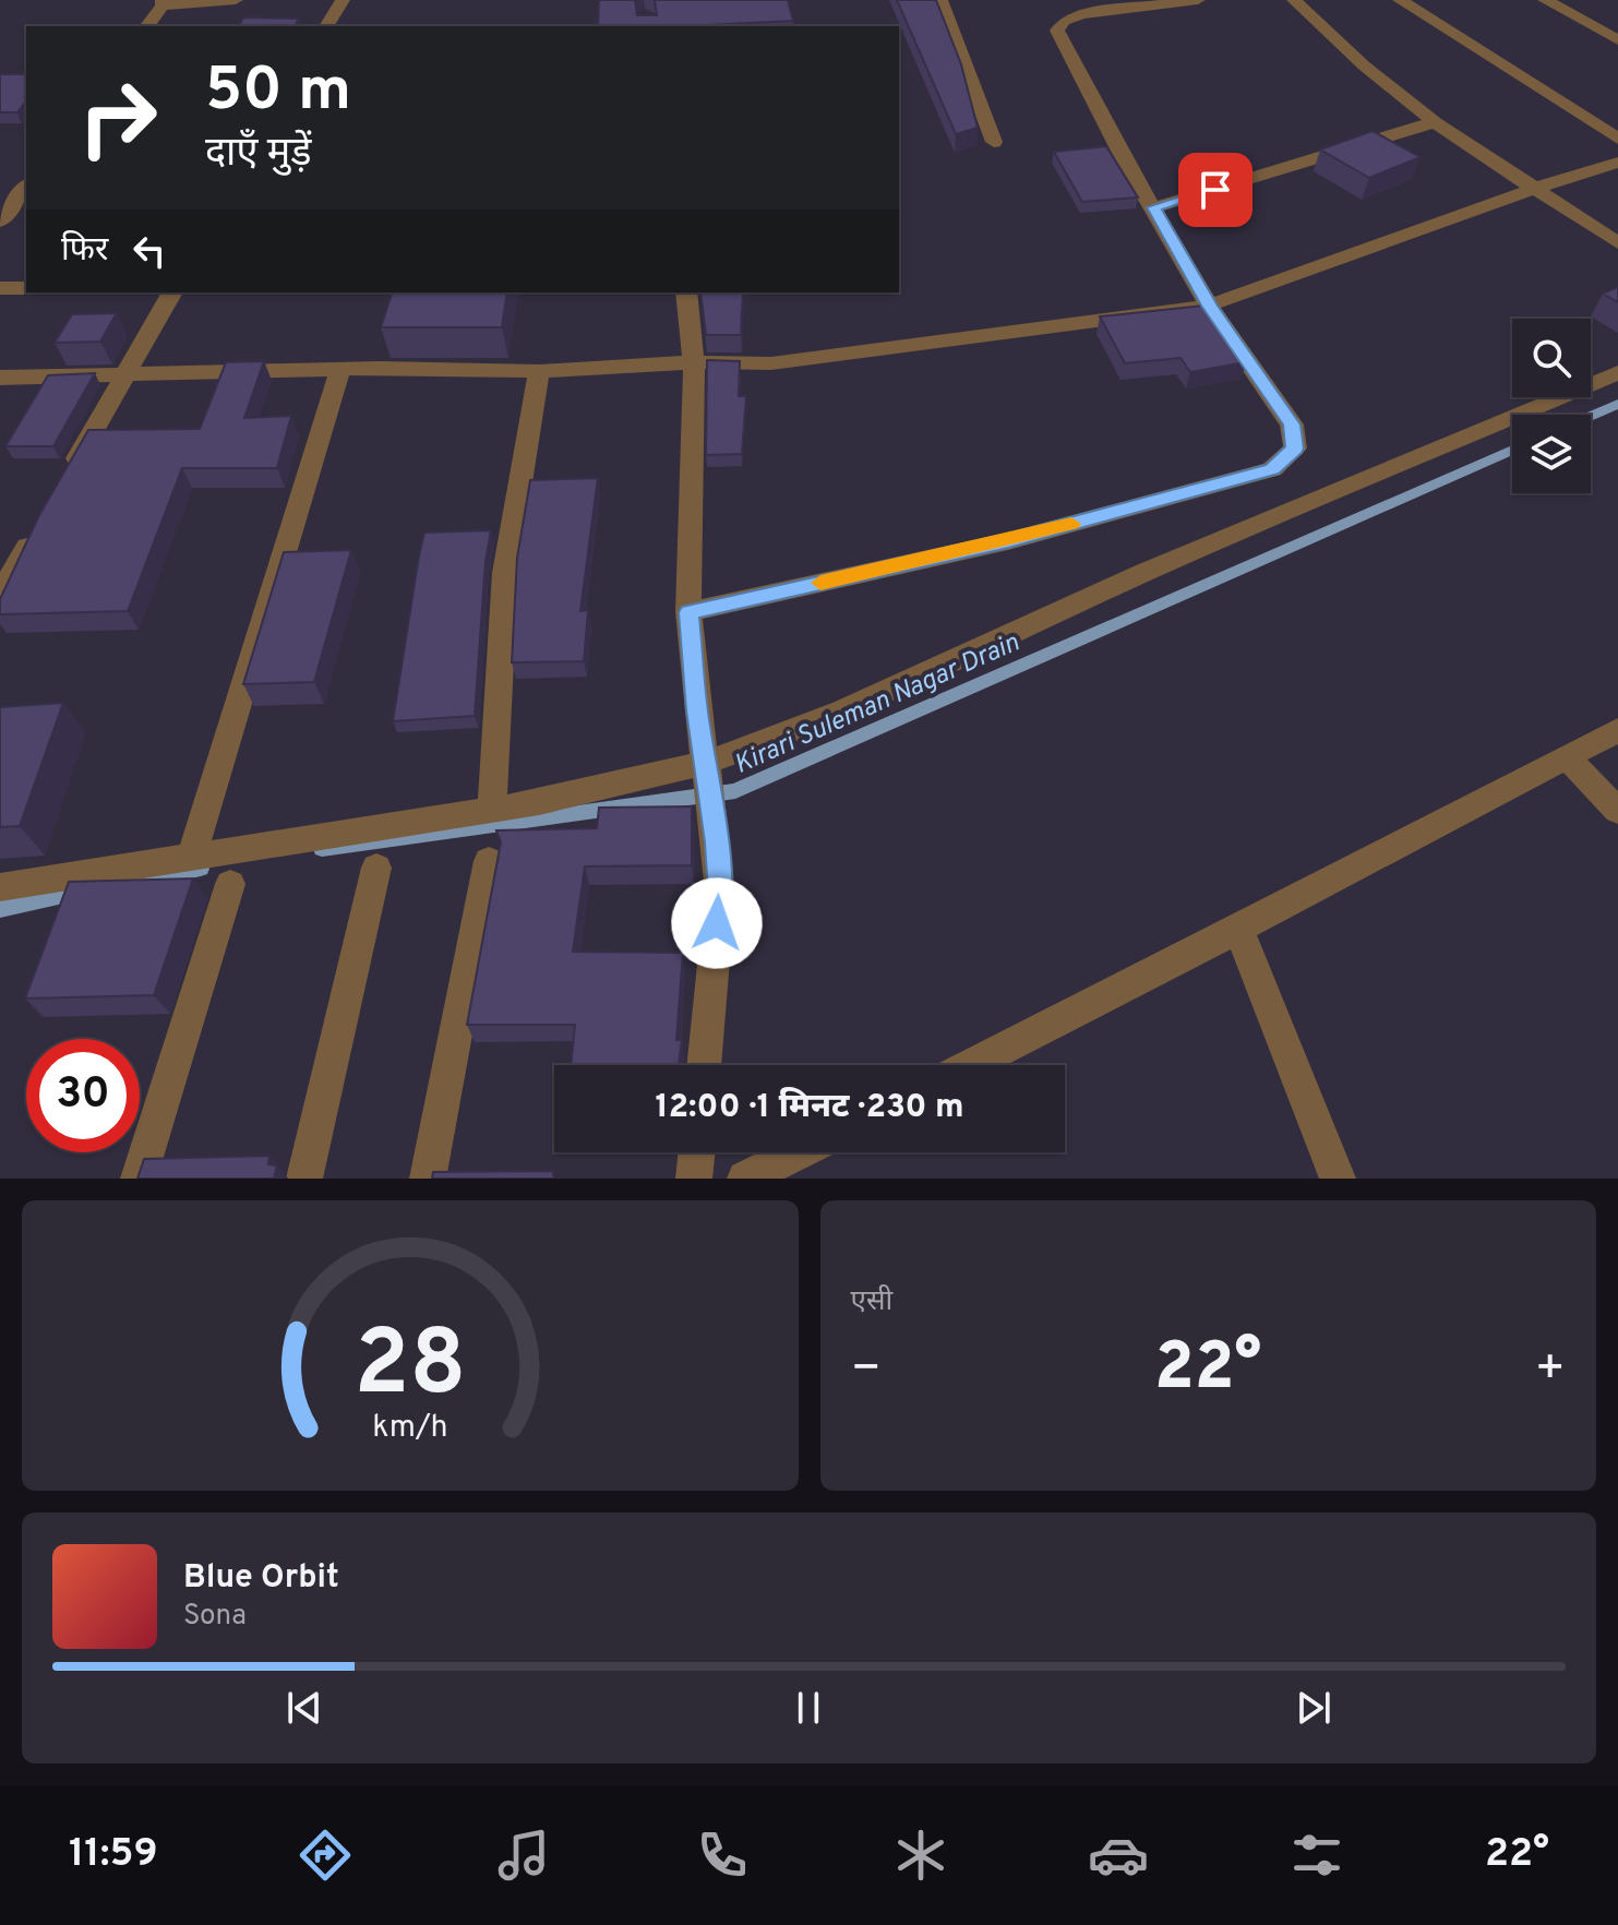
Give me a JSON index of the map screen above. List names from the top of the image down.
{
  "water": ["Kirari Suleman Nagar Drain"],
  "page": {
    "turn": ["50 m", "दाएँ मुड़ें"],
    "then": "फिर",
    "limit": "30",
    "trip": "12:00 · 1 मिनट · 230 m",
    "tile": "एसी",
    "heat": ["−", "22°", "+"],
    "song": ["Blue Orbit", "Sona"],
    "tabs": ["11:59", "22°"],
    "gauge": ["28", "km/h"]
  }
}
